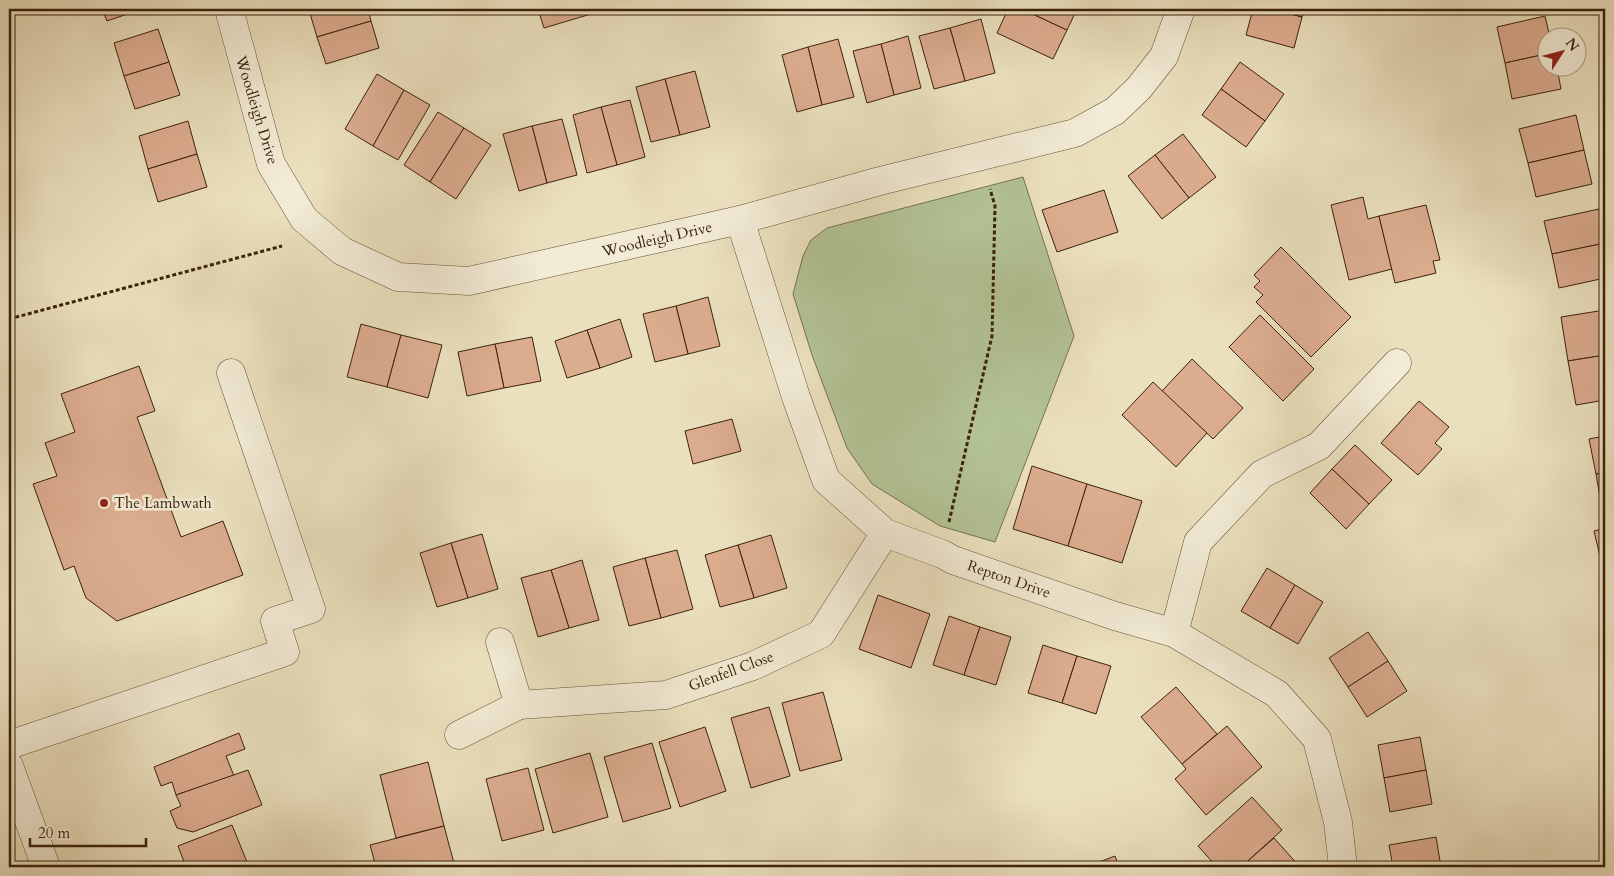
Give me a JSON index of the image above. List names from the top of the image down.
{
  "streets": {
    "street": ["Woodleigh Drive", "Repton Drive", "Glenfell Close"]
  },
  "crossings": [
    ["Woodleigh Drive", "Repton Drive"],
    ["Repton Drive", "Glenfell Close"]
  ],
  "places": ["The Lambwath"],
  "scale_bar": "20 m",
  "north": "top right"
}
